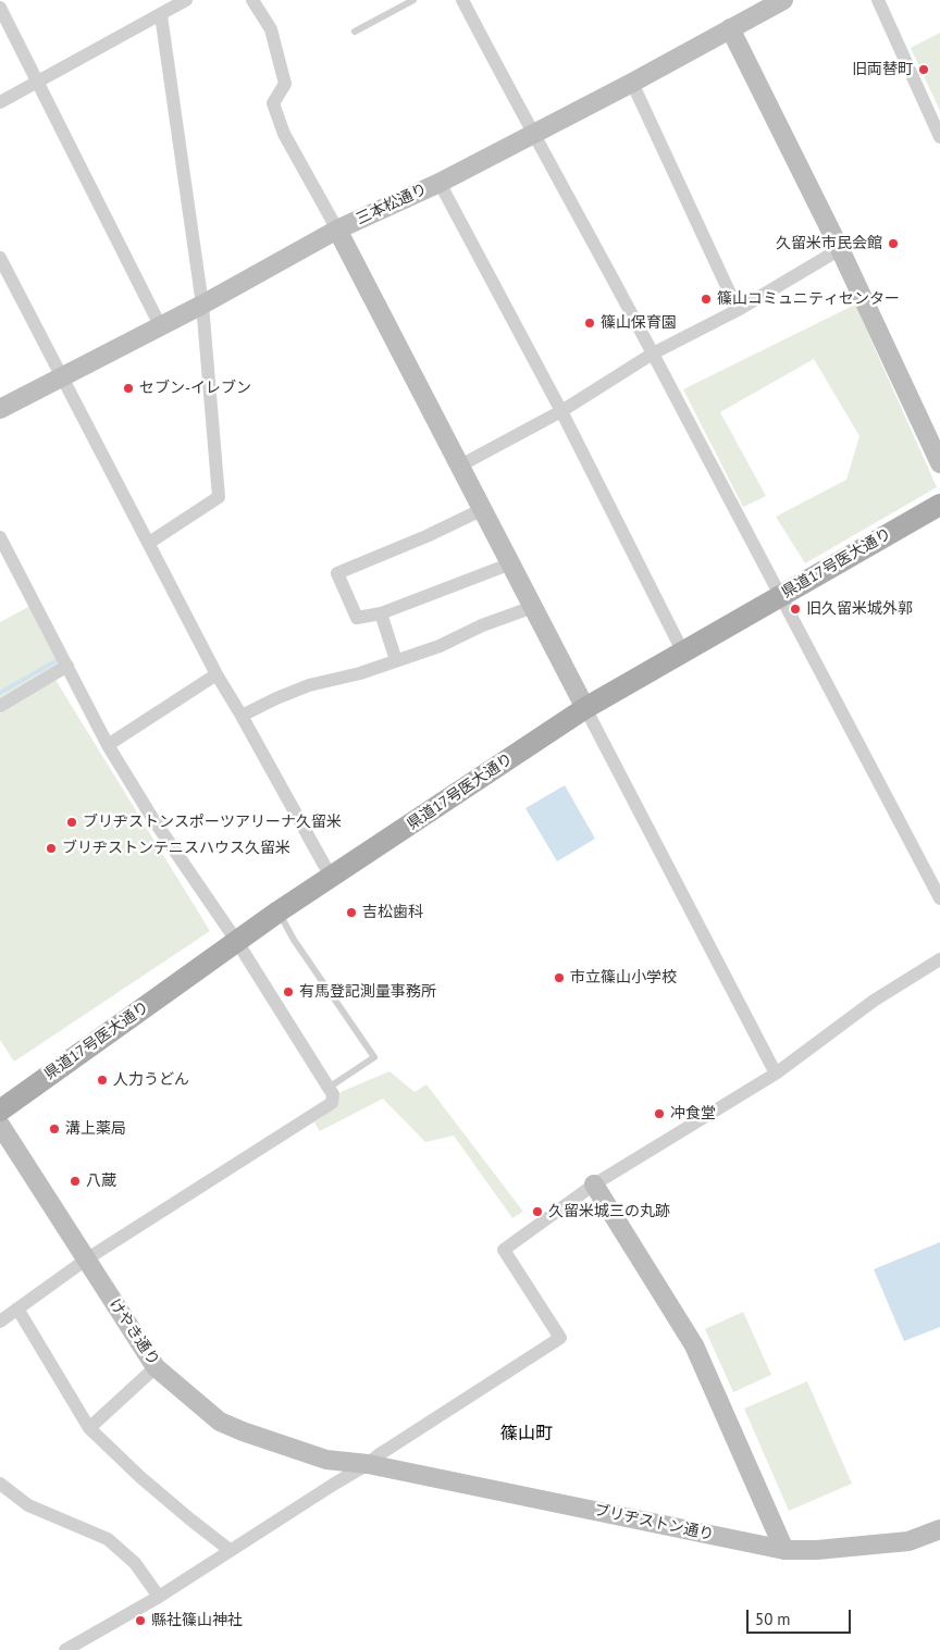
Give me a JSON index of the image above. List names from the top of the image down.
{
  "streets": {
    "main road": ["県道17号医大通り"],
    "street": ["三本松通り", "けやき通り", "ブリヂストン通り"]
  },
  "crossings": [
    ["けやき通り", "ブリヂストン通り"]
  ],
  "districts": ["篠山町"],
  "places": [
    "旧両替町",
    "久留米市民会館",
    "篠山コミュニティセンター",
    "篠山保育園",
    "セブン-イレブン",
    "旧久留米城外郭",
    "ブリヂストンスポーツアリーナ久留米",
    "ブリヂストンテニスハウス久留米",
    "吉松歯科",
    "市立篠山小学校",
    "有馬登記測量事務所",
    "人力うどん",
    "冲食堂",
    "溝上薬局",
    "八蔵",
    "久留米城三の丸跡",
    "縣社篠山神社"
  ],
  "scale_bar": "50 m"
}
